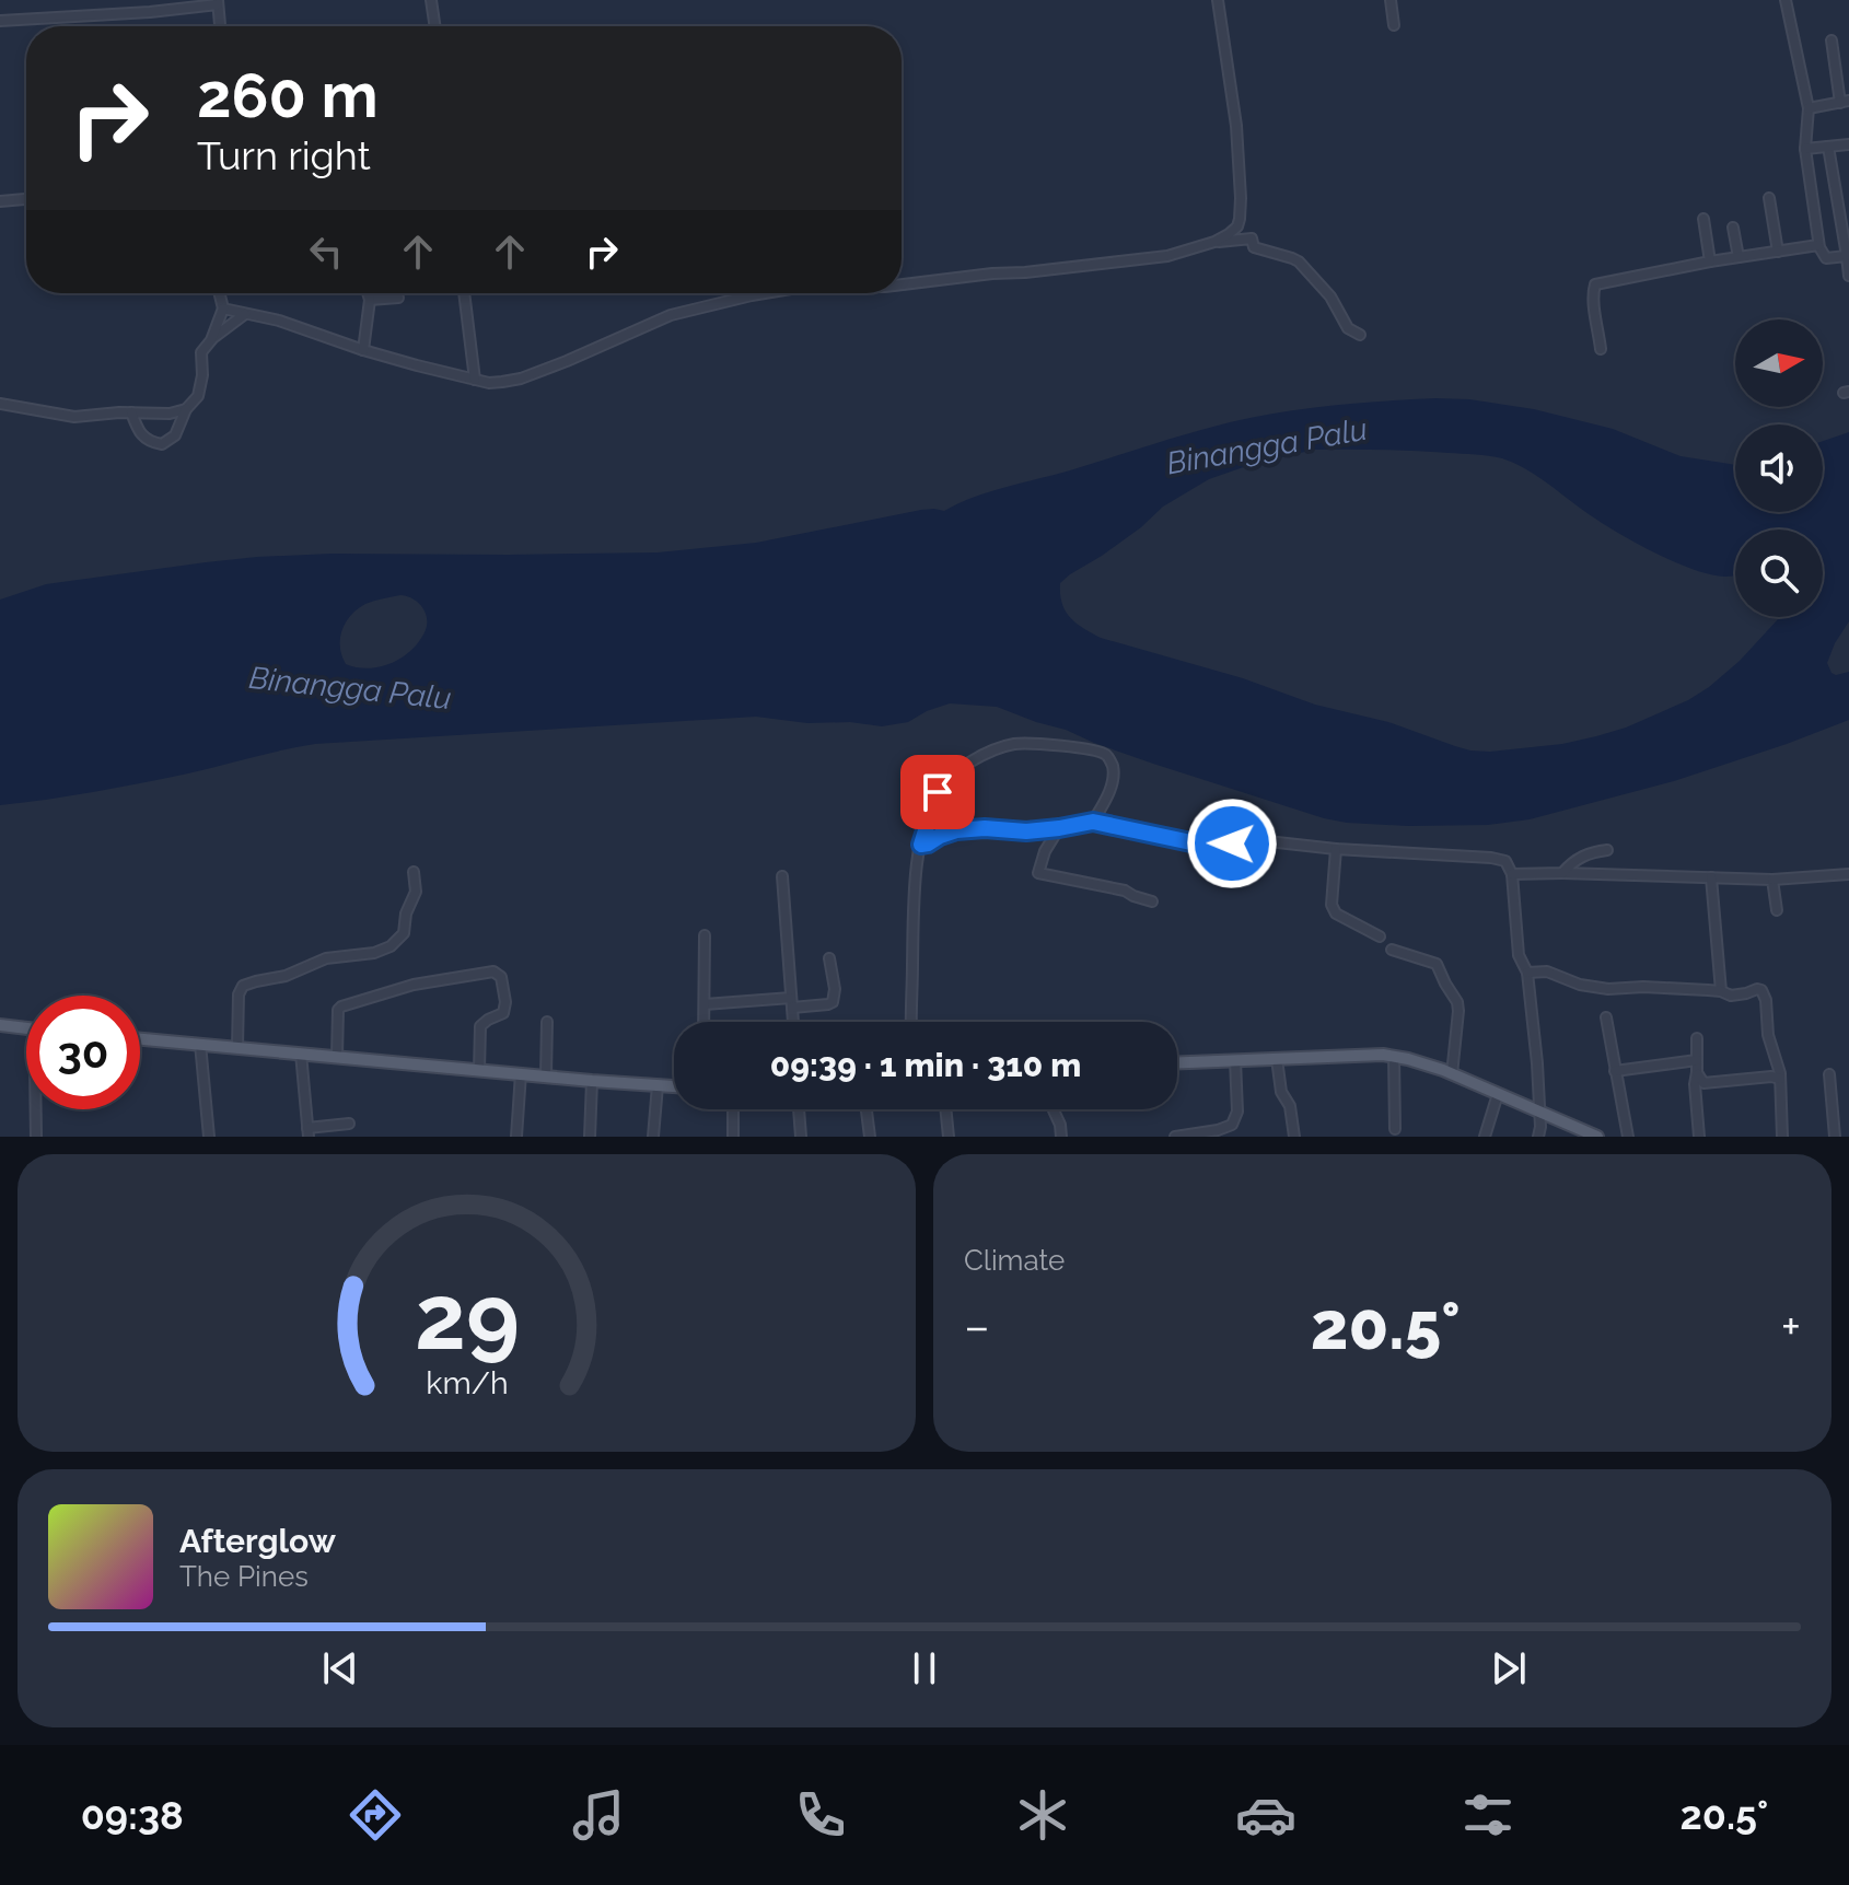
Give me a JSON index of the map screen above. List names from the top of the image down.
{
  "water": ["Binangga Palu"],
  "north": "right",
  "page": {
    "turn": ["260 m", "Turn right"],
    "limit": "30",
    "trip": "09:39 · 1 min · 310 m",
    "tile": "Climate",
    "heat": ["−", "20.5°", "+"],
    "song": ["Afterglow", "The Pines"],
    "tabs": ["09:38", "20.5°"],
    "gauge": ["29", "km/h"]
  }
}
